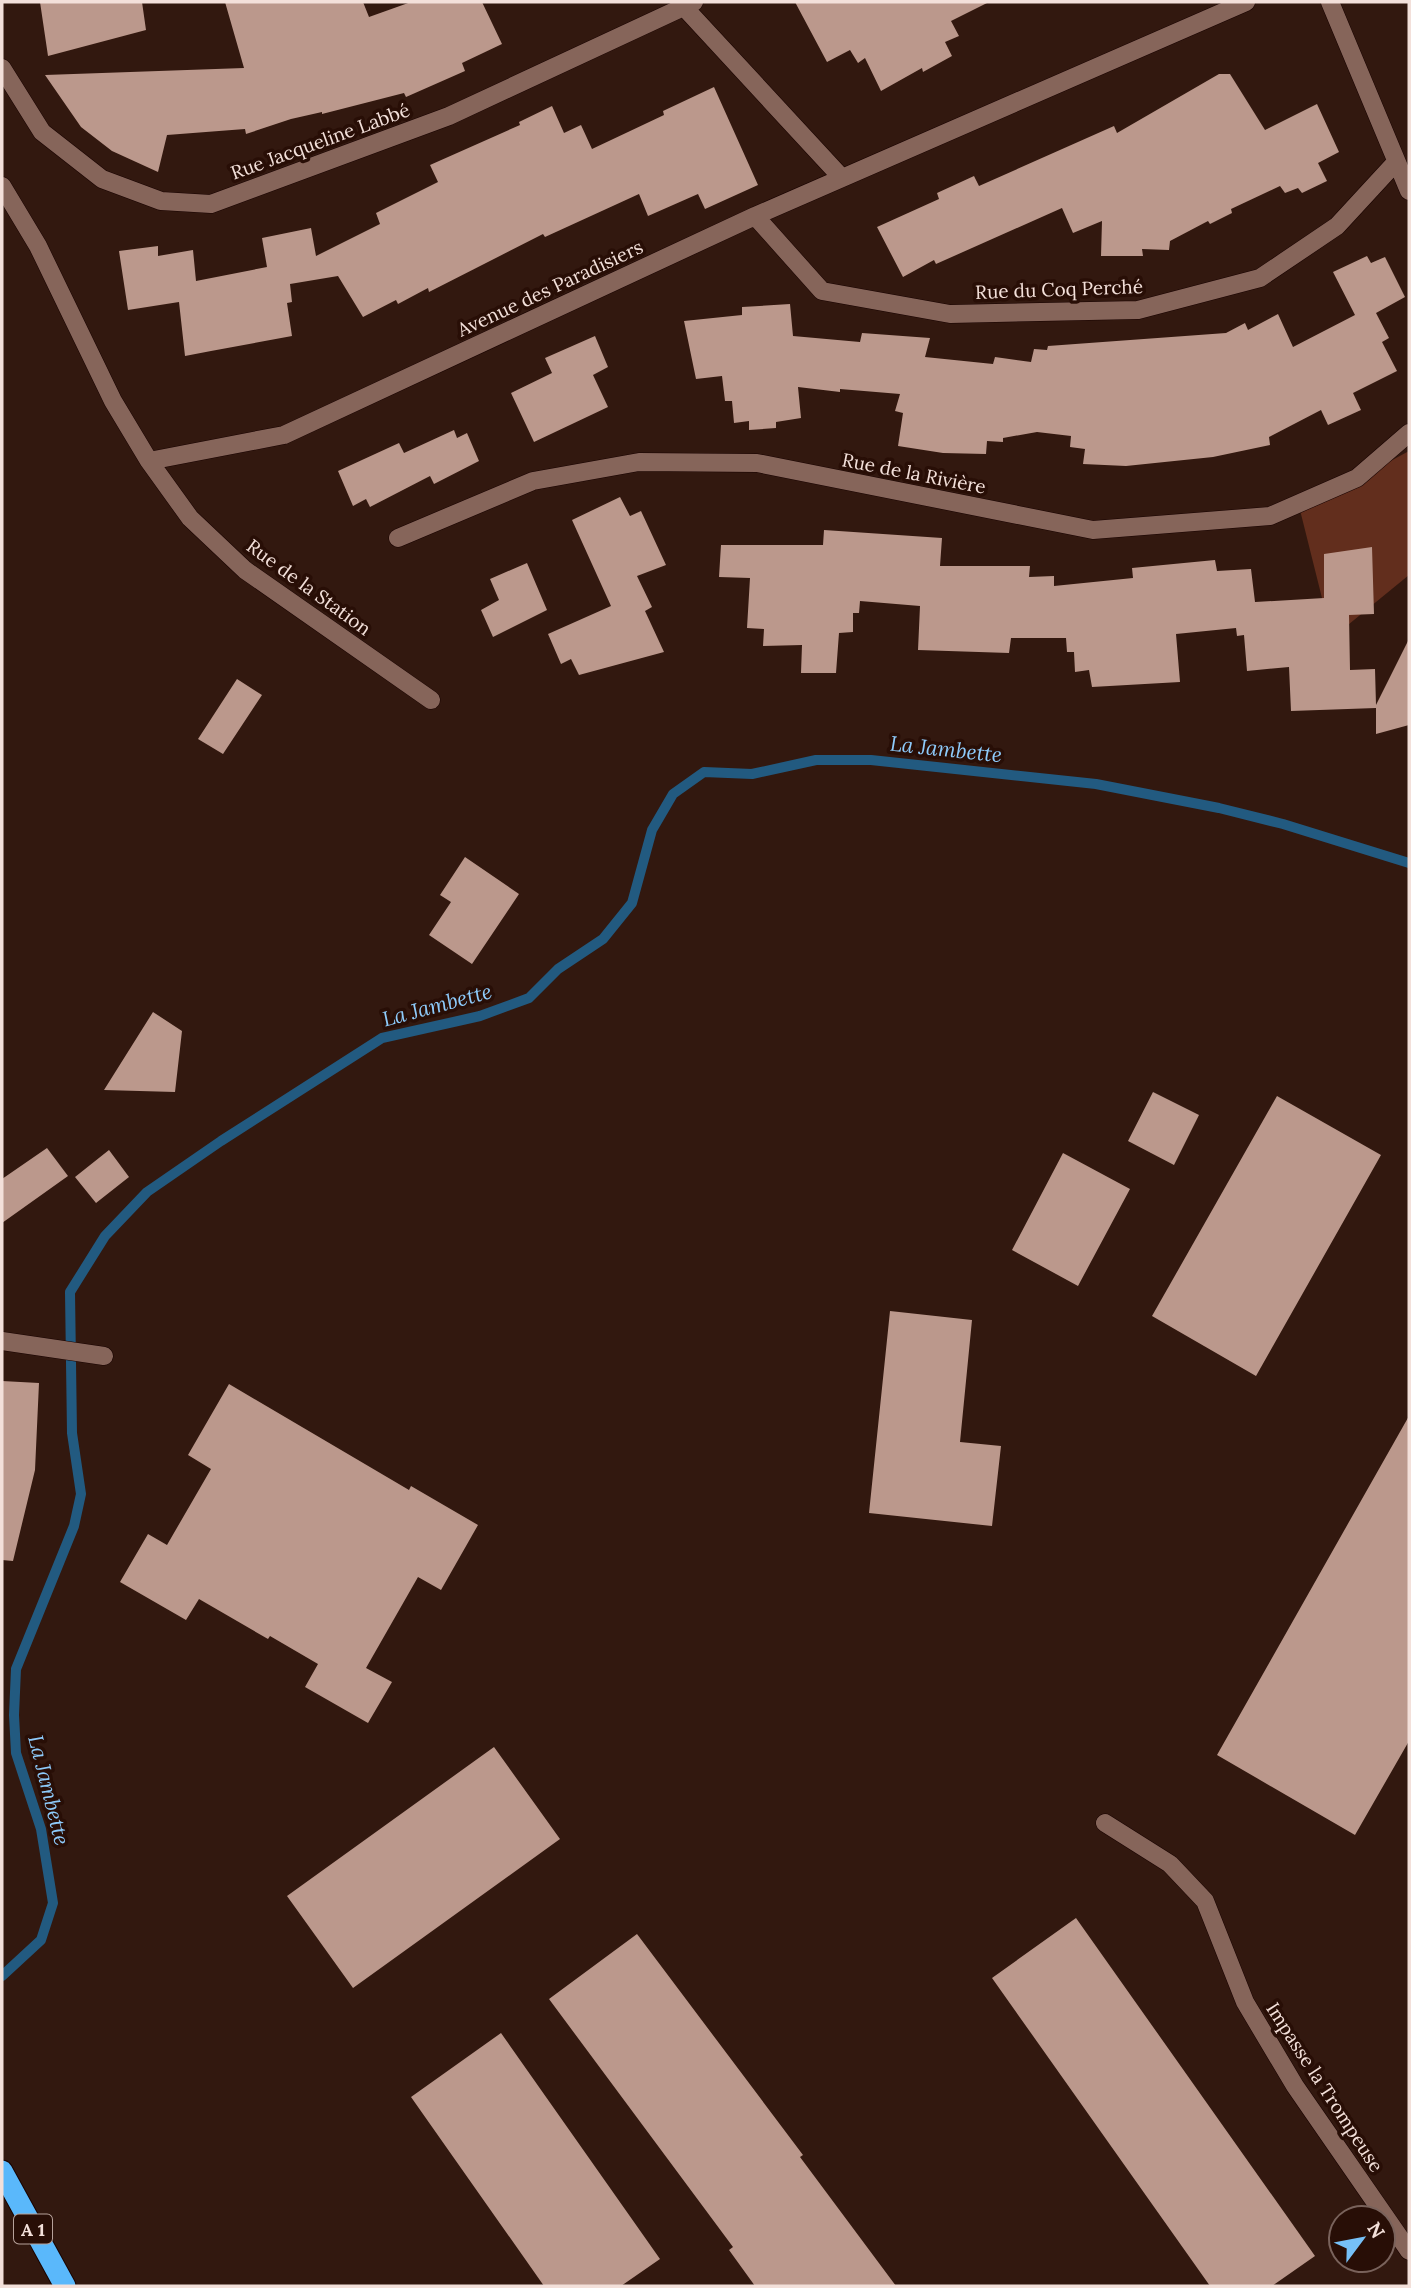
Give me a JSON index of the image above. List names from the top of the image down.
{
  "streets": {
    "highway": ["A 1"],
    "street": [
      "Rue Jacqueline Labbé",
      "Avenue des Paradisiers",
      "Rue du Coq Perché",
      "Rue de la Rivière",
      "Rue de la Station",
      "Impasse la Trompeuse"
    ]
  },
  "crossings": [
    ["Rue Jacqueline Labbé", "Avenue des Paradisiers"],
    ["Avenue des Paradisiers", "Rue du Coq Perché"],
    ["Avenue des Paradisiers", "Rue de la Station"]
  ],
  "water": ["La Jambette"],
  "north": "top right"
}
